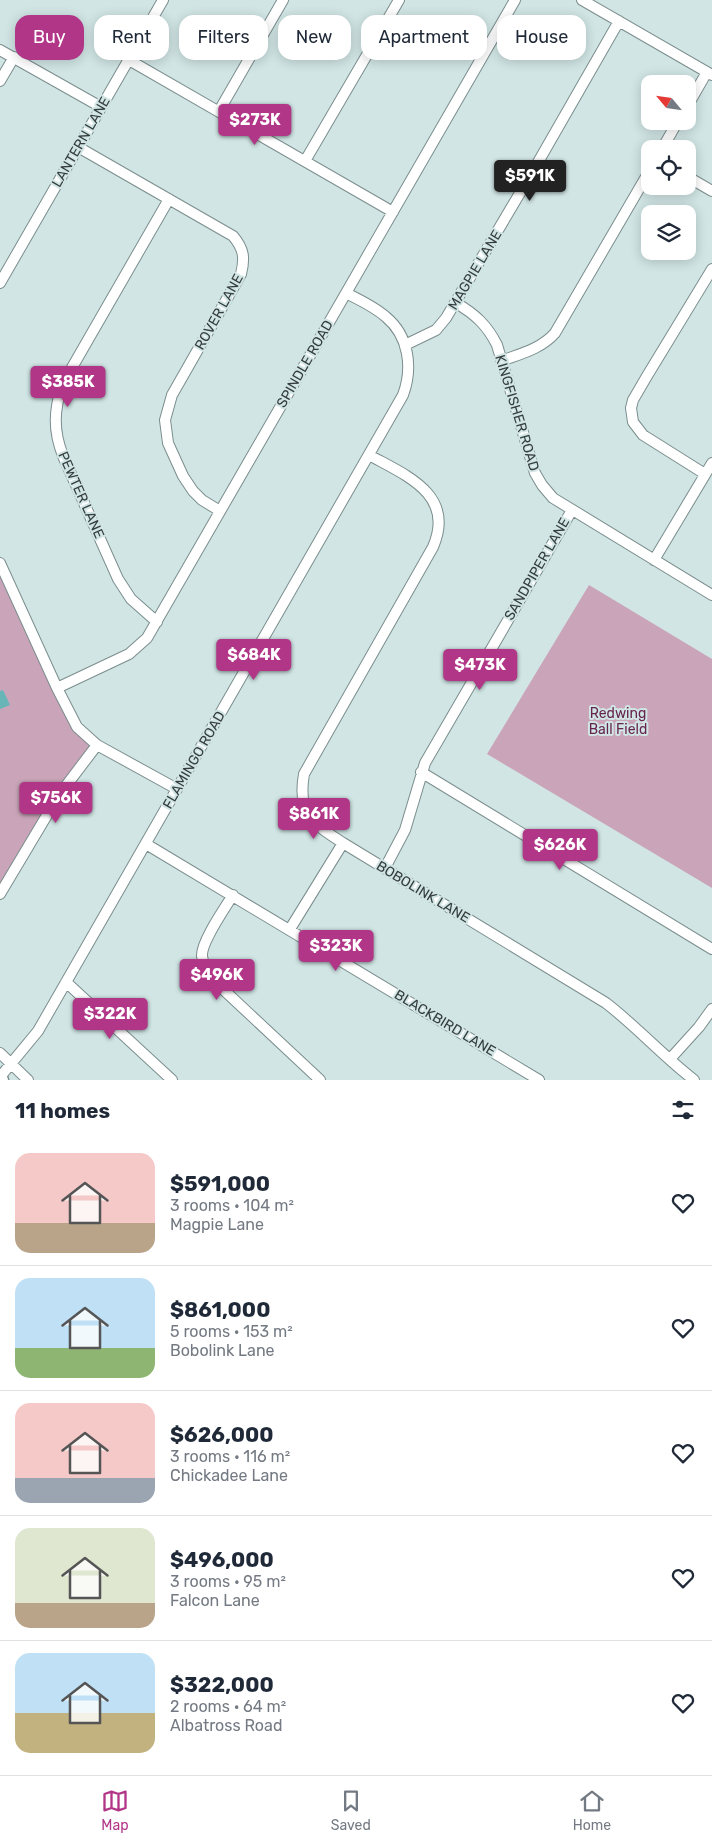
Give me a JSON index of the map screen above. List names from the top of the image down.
{
  "streets": {
    "street": [
      "LANTERN LANE",
      "MAGPIE LANE",
      "ROVER LANE",
      "SPINDLE ROAD",
      "KINGFISHER ROAD",
      "PEWTER LANE",
      "SANDPIPER LANE",
      "FLAMINGO ROAD",
      "BOBOLINK LANE",
      "BLACKBIRD LANE"
    ]
  },
  "crossings": [
    ["LANTERN LANE", "ROVER LANE"],
    ["MAGPIE LANE", "KINGFISHER ROAD"],
    ["MAGPIE LANE", "FLAMINGO ROAD"],
    ["ROVER LANE", "SPINDLE ROAD"],
    ["ROVER LANE", "PEWTER LANE"],
    ["SPINDLE ROAD", "PEWTER LANE"],
    ["SPINDLE ROAD", "FLAMINGO ROAD"],
    ["KINGFISHER ROAD", "SANDPIPER LANE"],
    ["SANDPIPER LANE", "BOBOLINK LANE"],
    ["FLAMINGO ROAD", "BOBOLINK LANE"],
    ["FLAMINGO ROAD", "BLACKBIRD LANE"]
  ],
  "parks": ["Redwing Ball Field"],
  "north": "top left",
  "page": {
    "chip": [
      "Buy",
      "Rent",
      "Filters",
      "New",
      "Apartment",
      "House"
    ],
    "price": [
      "$273K",
      "$591K",
      "$385K",
      "$684K",
      "$473K",
      "$756K",
      "$861K",
      "$626K",
      "$323K",
      "$496K",
      "$322K"
    ],
    "heading": "11 homes",
    "list": [
      {
        "name": "$591,000",
        "note": "3 rooms · 104 m² · Magpie Lane"
      },
      {
        "name": "$861,000",
        "note": "5 rooms · 153 m² · Bobolink Lane"
      },
      {
        "name": "$626,000",
        "note": "3 rooms · 116 m² · Chickadee Lane"
      },
      {
        "name": "$496,000",
        "note": "3 rooms · 95 m² · Falcon Lane"
      },
      {
        "name": "$322,000",
        "note": "2 rooms · 64 m² · Albatross Road"
      }
    ],
    "tabs": ["Map", "Saved", "Home"]
  }
}
